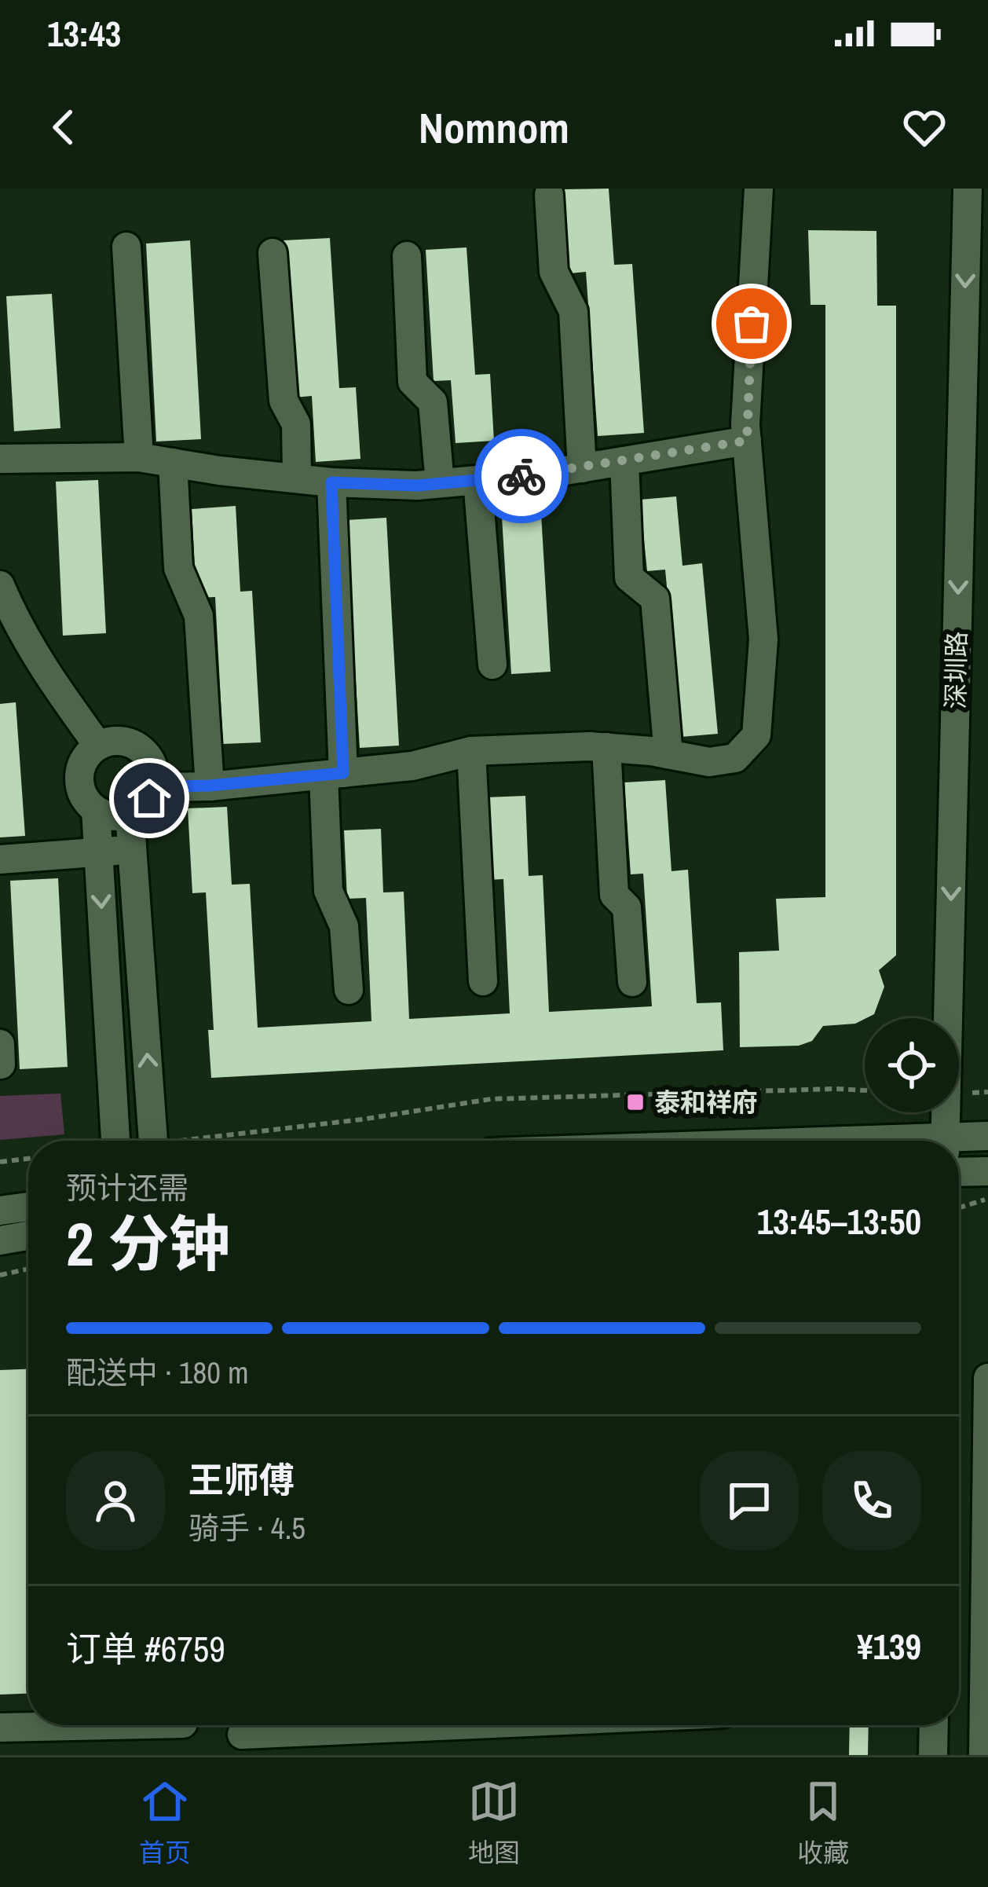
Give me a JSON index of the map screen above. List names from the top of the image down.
{
  "streets": {
    "street": ["深圳路"]
  },
  "one_way": ["深圳路"],
  "places": {
    "transit": ["泰和祥府"]
  },
  "page": {
    "status": "13:43",
    "header": "Nomnom",
    "heading": ["2 分钟", "预计还需", "13:45–13:50"],
    "panel": [
      "王师傅",
      "骑手 · 4.5",
      "订单 #6759",
      "¥139"
    ],
    "bar": "配送中 · 180 m",
    "tabs": ["首页", "地图", "收藏"]
  }
}
